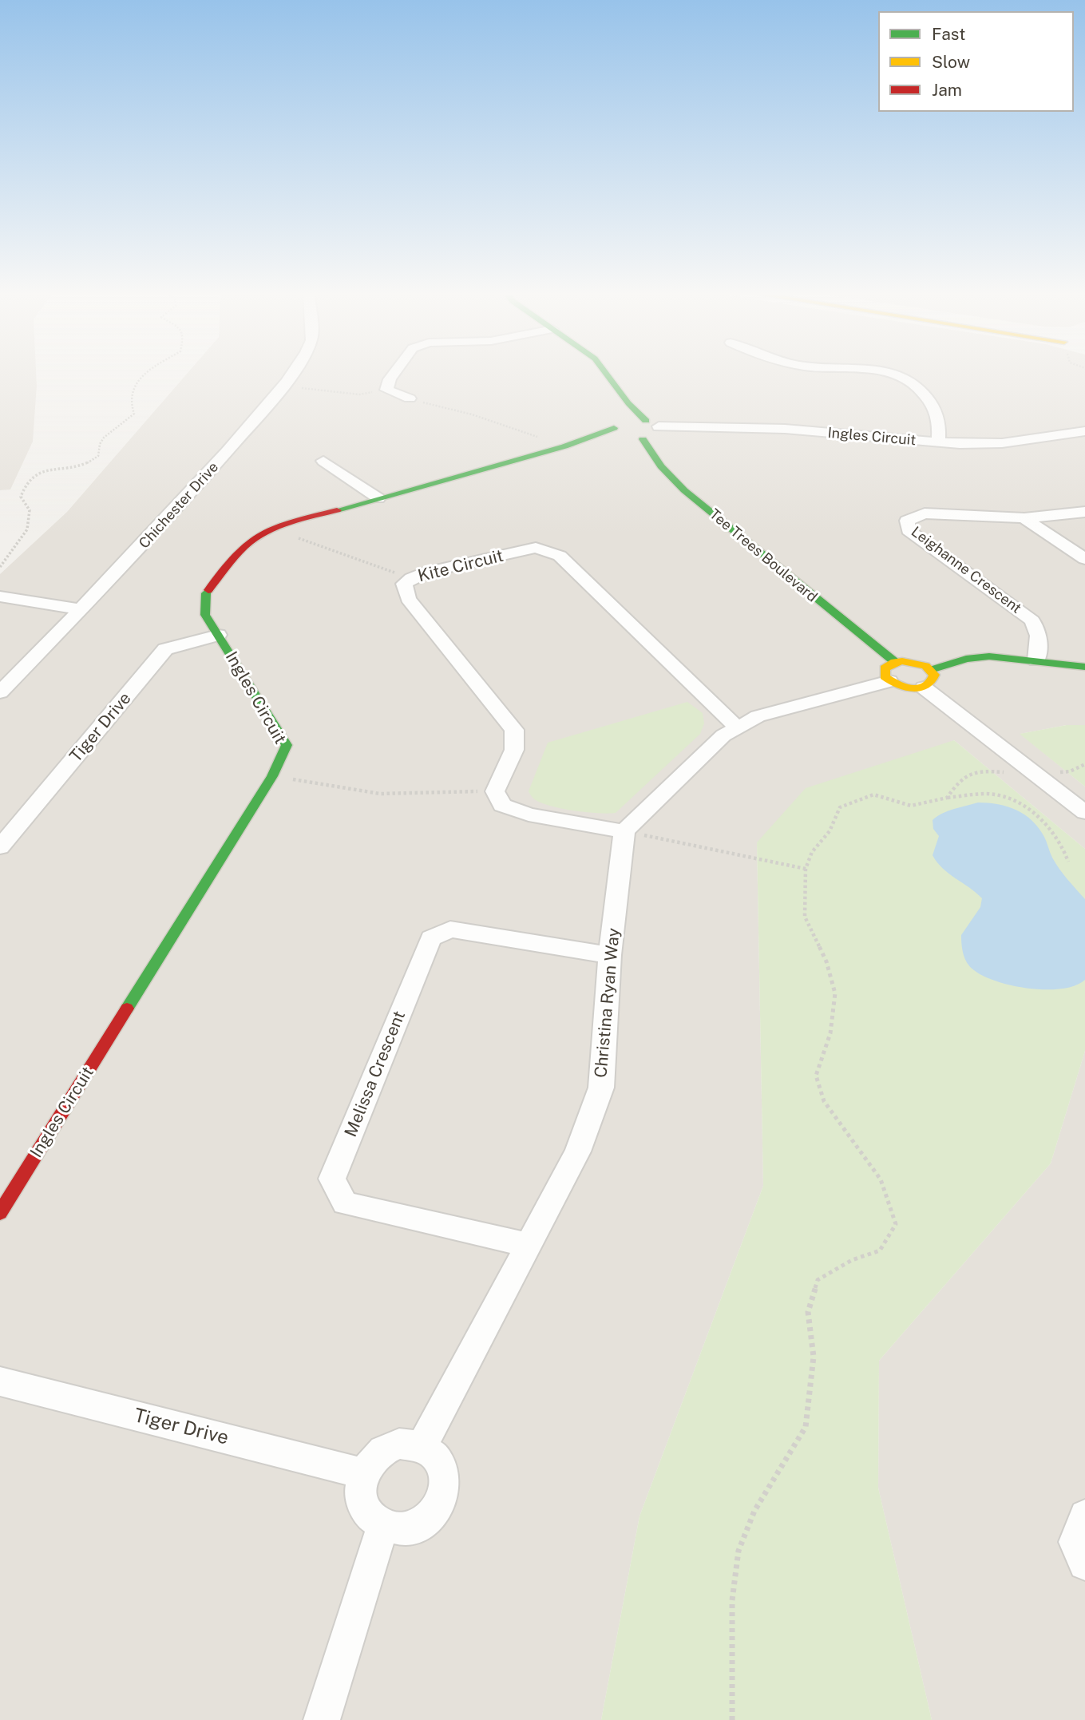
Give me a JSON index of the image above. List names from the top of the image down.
{
  "streets": {
    "street": [
      "Ingles Circuit",
      "Chichester Drive",
      "Tee Trees Boulevard",
      "Kite Circuit",
      "Leighanne Crescent",
      "Tiger Drive",
      "Christina Ryan Way",
      "Melissa Crescent"
    ]
  },
  "crossings": [
    ["Ingles Circuit", "Tiger Drive"],
    ["Tiger Drive", "Christina Ryan Way"],
    ["Christina Ryan Way", "Melissa Crescent"]
  ],
  "legend": ["Fast", "Slow", "Jam"]
}
